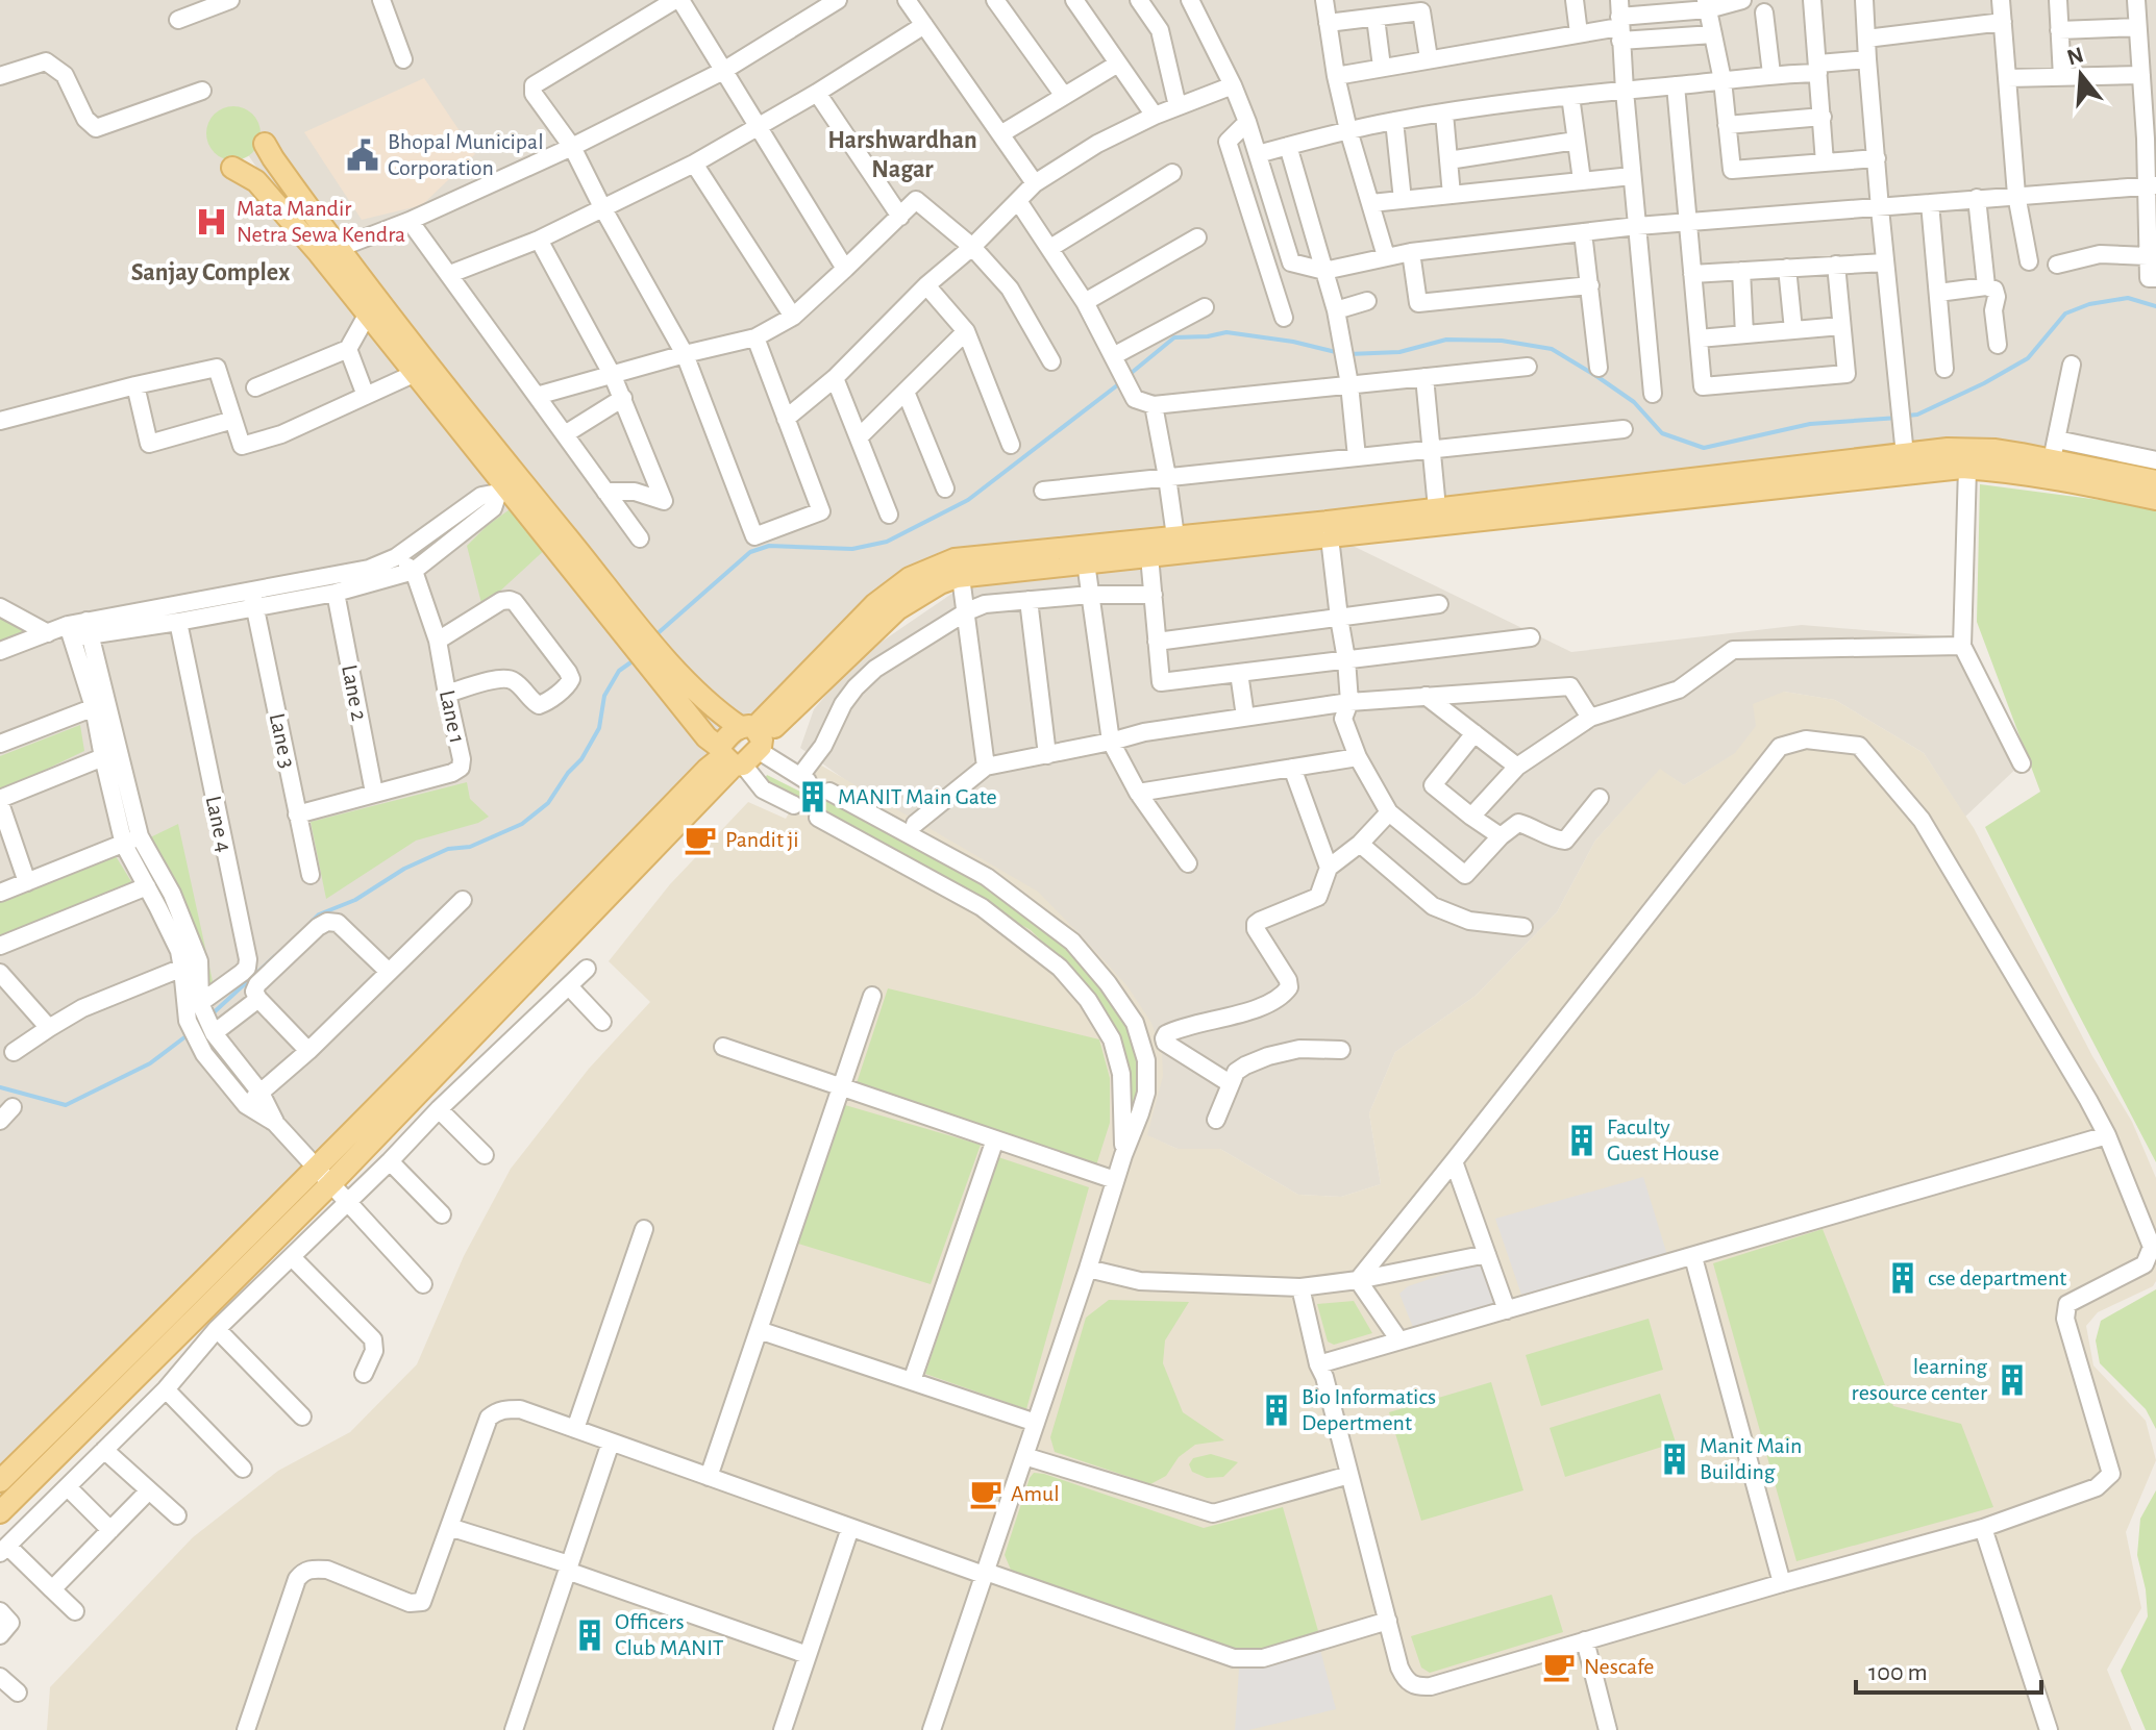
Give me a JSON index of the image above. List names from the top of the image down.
{
  "streets": {
    "street": [
      "Lane 2",
      "Lane 1",
      "Lane 3",
      "Lane 4"
    ]
  },
  "crossings": [
    ["Lane 2", "Lane 1"],
    ["Lane 1", "Lane 3"]
  ],
  "districts": ["Harshwardhan Nagar", "Sanjay Complex"],
  "places": {
    "public building": ["Bhopal Municipal Corporation"],
    "hospital": ["Mata Mandir Netra Sewa Kendra"],
    "building": [
      "MANIT Main Gate",
      "Faculty Guest House",
      "cse department",
      "learning resource center",
      "Bio Informatics Depertment",
      "Manit Main Building",
      "Officers Club MANIT"
    ],
    "cafe": ["Pandit ji", "Amul", "Nescafe"]
  },
  "scale_bar": "100 m",
  "north": "top"
}
